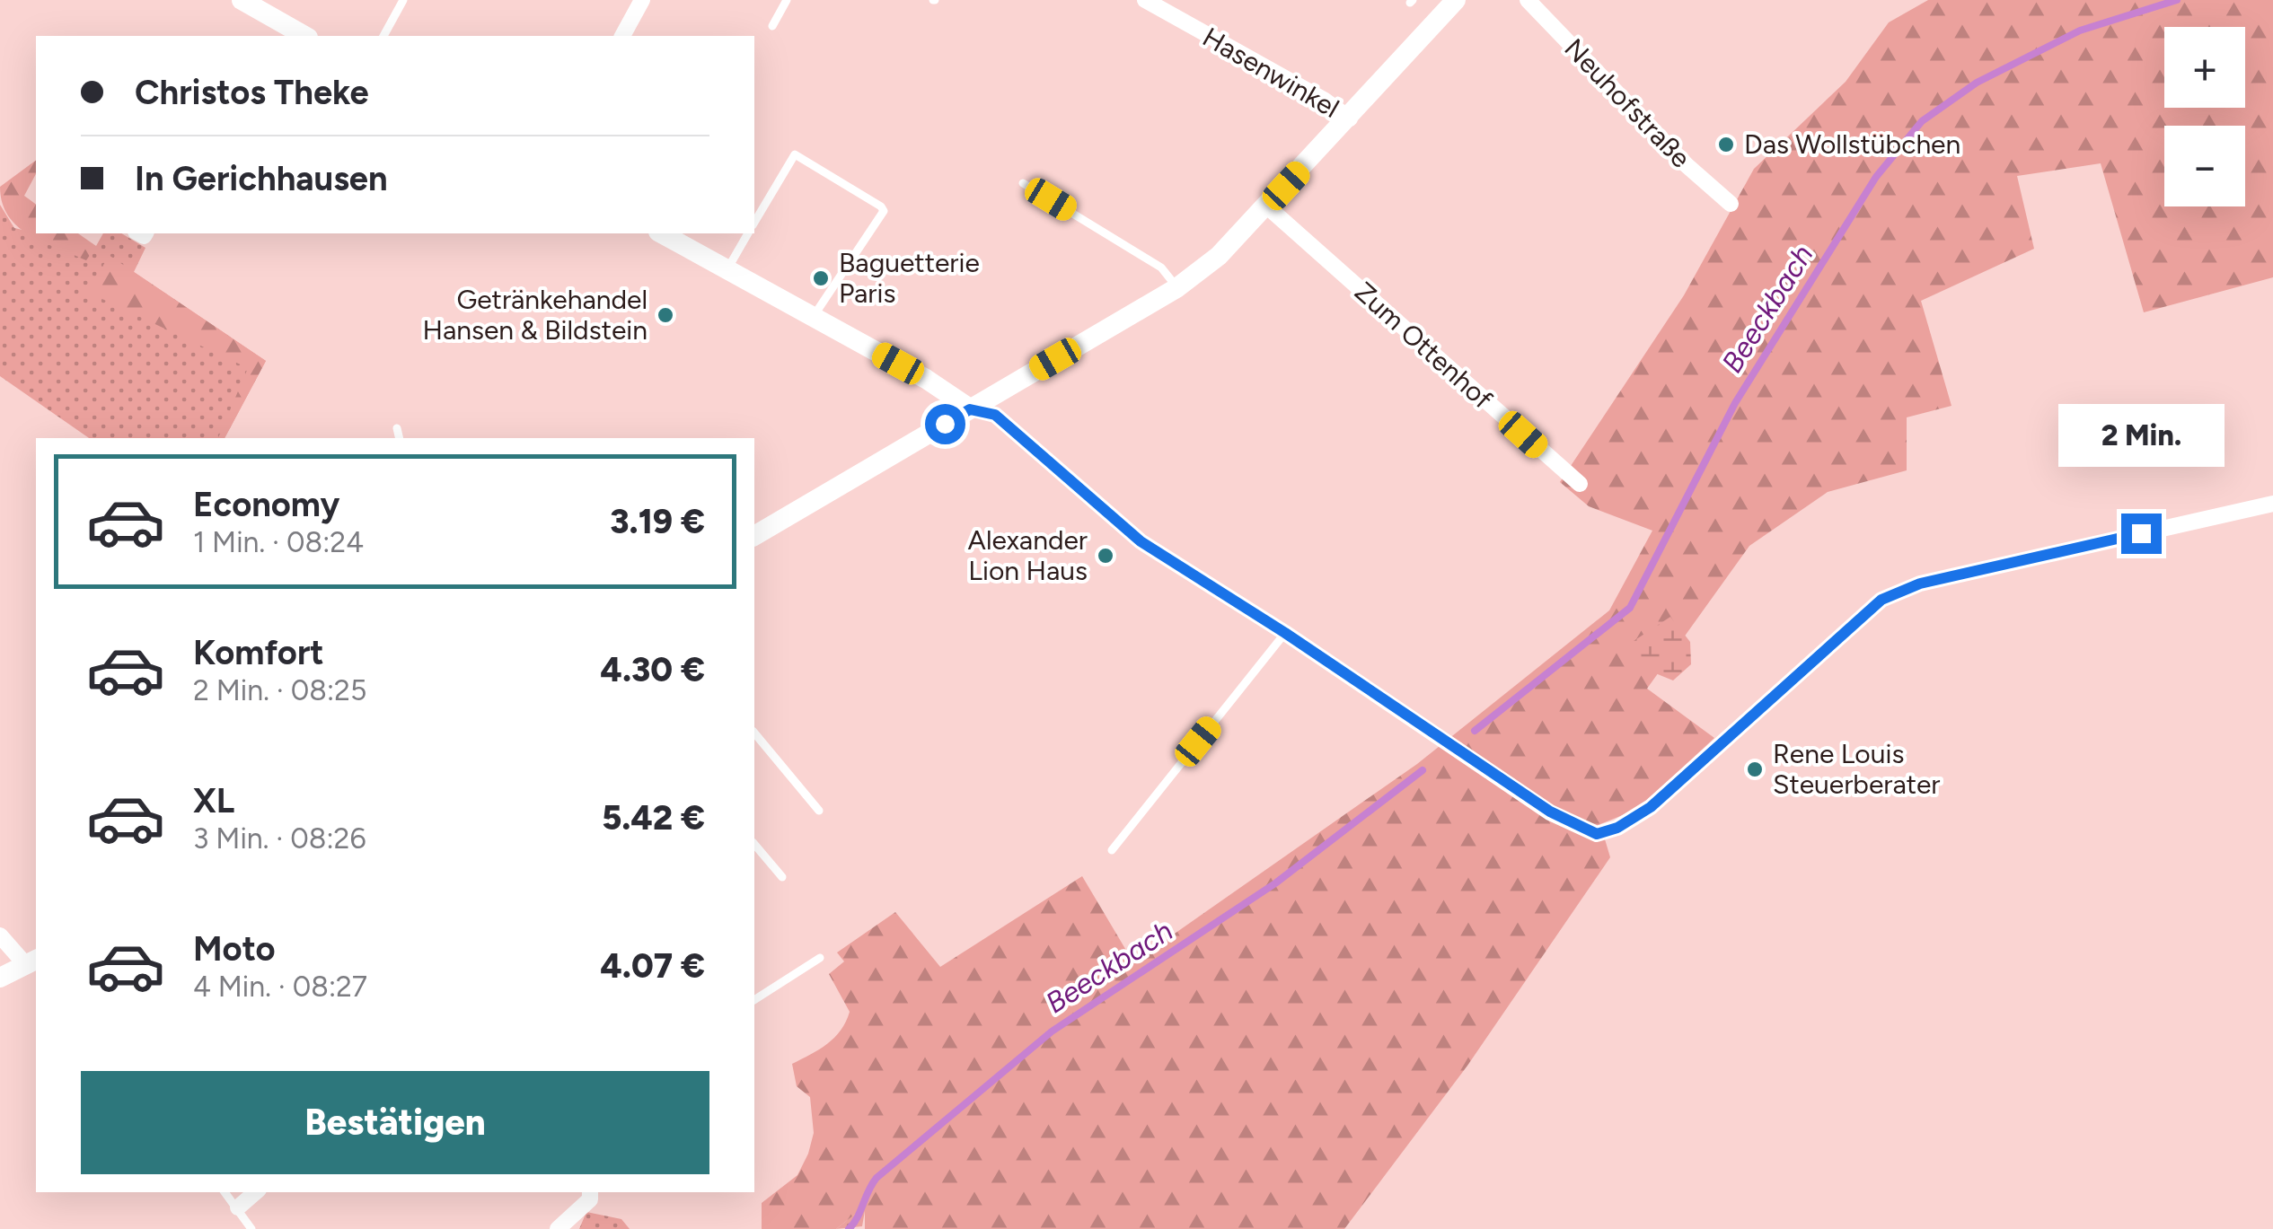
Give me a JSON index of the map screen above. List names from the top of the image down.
{
  "streets": {
    "street": ["Hasenwinkel", "Neuhofstraße", "Zum Ottenhof"]
  },
  "water": ["Beeckbach"],
  "places": [
    "Das Wollstübchen",
    "Baguetterie Paris",
    "Getränkehandel Hansen & Bildstein",
    "Alexander Lion Haus",
    "Rene Louis Steuerberater"
  ],
  "page": {
    "map_buttons": ["+", "−"],
    "banner": ["Christos Theke", "In Gerichhausen"],
    "bubble": "2 Min.",
    "list": [
      {
        "name": "Economy",
        "note": "1 Min. · 08:24",
        "value": "3.19 €"
      },
      {
        "name": "Komfort",
        "note": "2 Min. · 08:25",
        "value": "4.30 €"
      },
      {
        "name": "XL",
        "note": "3 Min. · 08:26",
        "value": "5.42 €"
      },
      {
        "name": "Moto",
        "note": "4 Min. · 08:27",
        "value": "4.07 €"
      }
    ],
    "buttons": "Bestätigen"
  }
}
